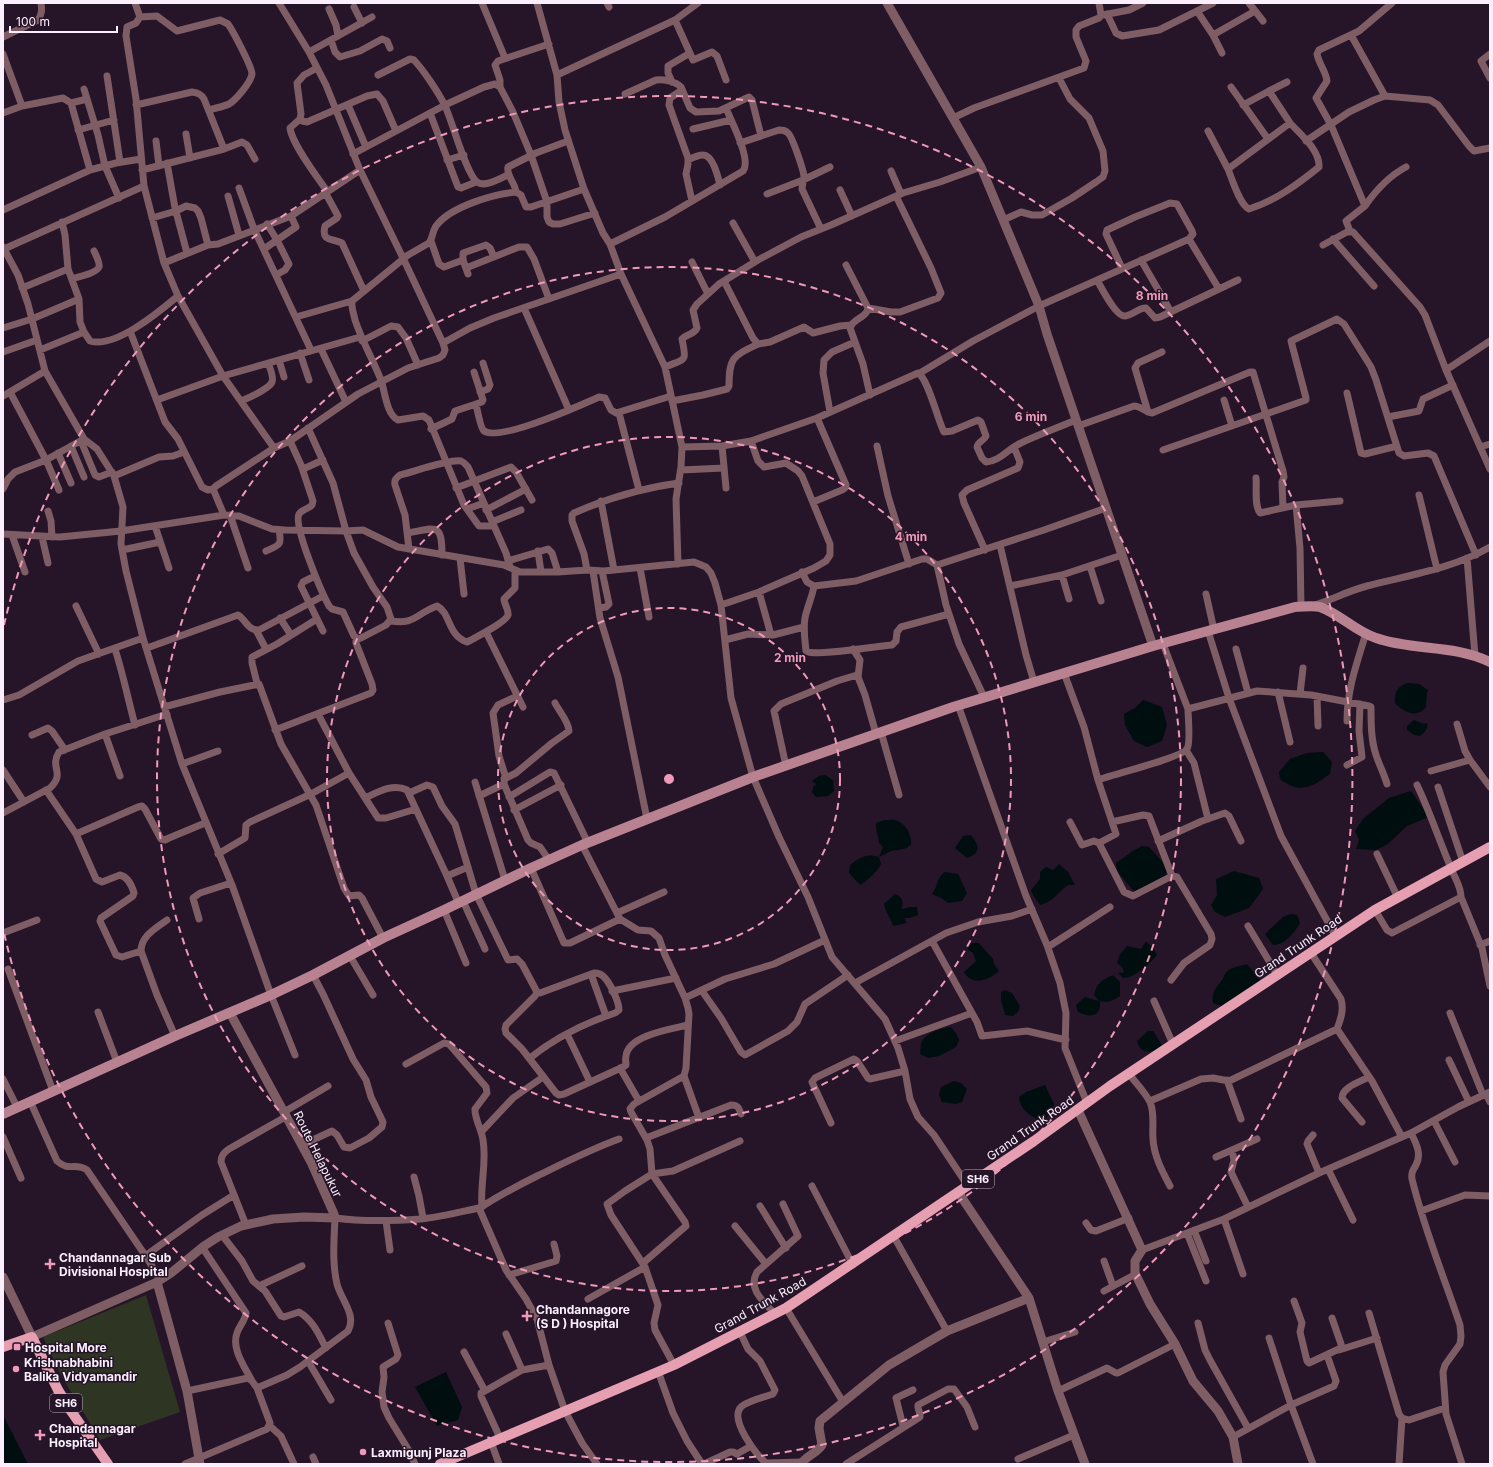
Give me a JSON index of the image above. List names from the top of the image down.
{
  "streets": {
    "main road": ["Grand Trunk Road", "SH6"],
    "street": ["Route Helapukur"]
  },
  "places": {
    "health": ["Chandannagar Sub Divisional Hospital", "Chandannagore (S D ) Hospital", "Chandannagar Hospital"],
    "transit": ["Hospital More"],
    "other": ["Krishnabhabini Balika Vidyamandir", "Laxmigunj Plaza"]
  },
  "scale_bar": "100 m",
  "rings": [
    "8 min",
    "6 min",
    "4 min",
    "2 min"
  ]
}
